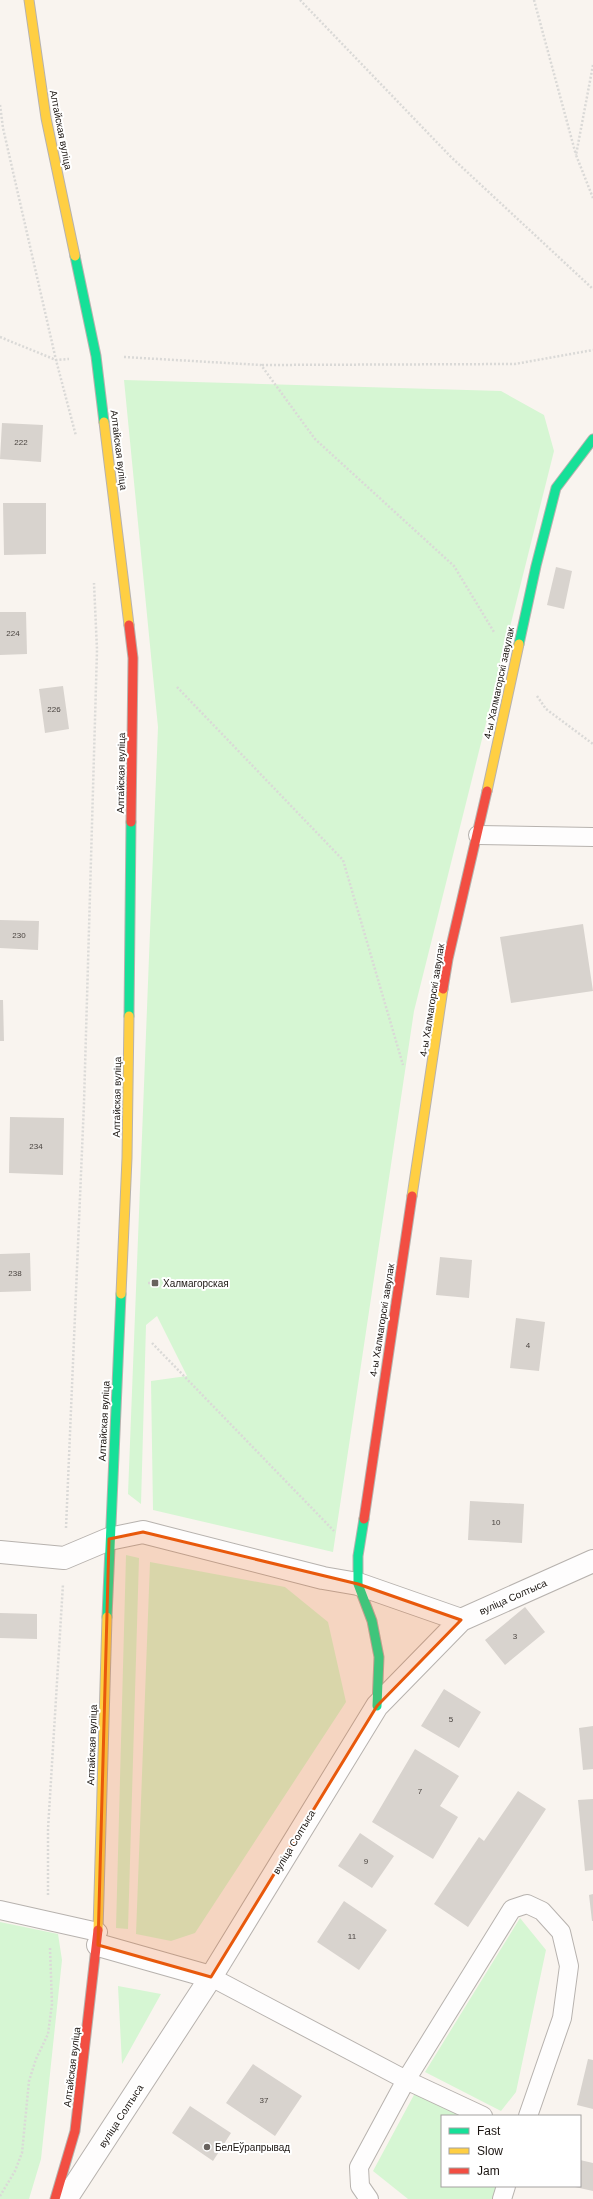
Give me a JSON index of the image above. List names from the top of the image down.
{
  "streets": {
    "main road": ["Алтайская вуліца", "4-ы Халмагорскі завулак"],
    "street": ["вуліца Солтыса"]
  },
  "places": {
    "transit": ["Халмагорская"],
    "other": ["БелЕўрапрывад"]
  },
  "house_numbers": [
    "222",
    "224",
    "226",
    "230",
    "234",
    "238",
    "4",
    "10",
    "3",
    "5",
    "7",
    "9",
    "11",
    "37"
  ],
  "legend": ["Fast", "Slow", "Jam"]
}
